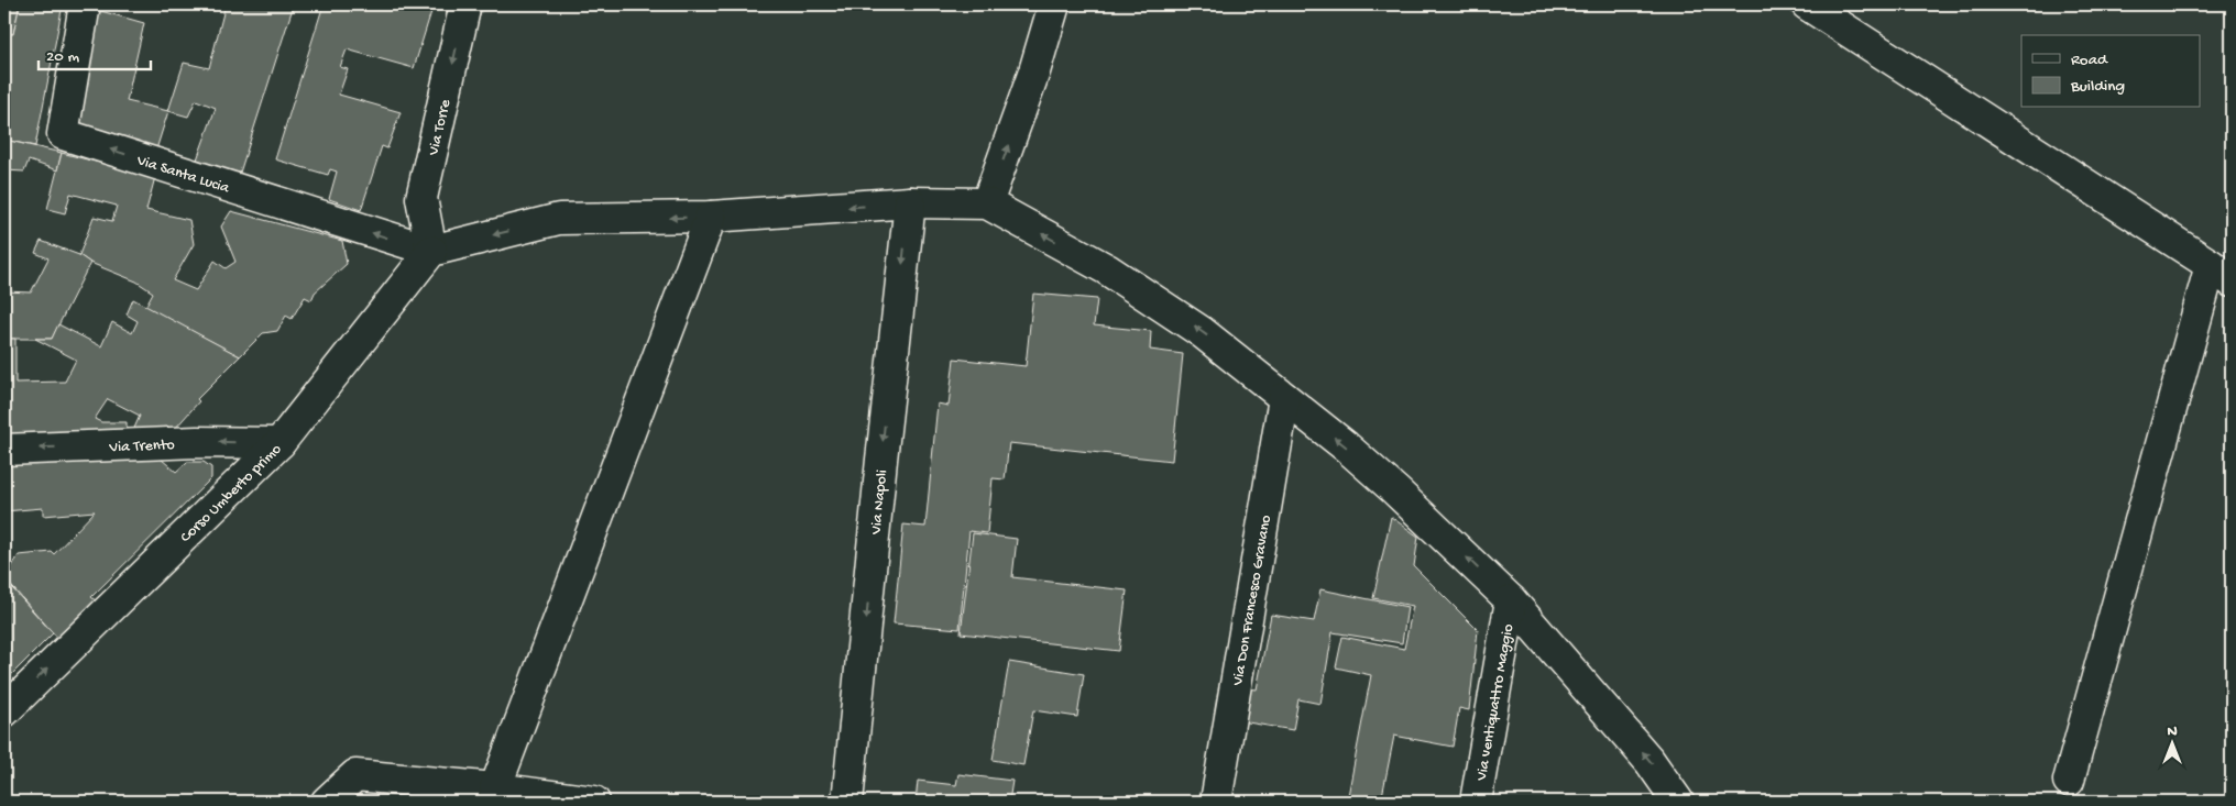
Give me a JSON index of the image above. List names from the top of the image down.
{
  "streets": {
    "street": [
      "Via Torre",
      "Via Santa Lucia",
      "Via Trento",
      "Corso Umberto primo",
      "Via Napoli",
      "Via Don Francesco Gravano",
      "Via ventiquattro Maggio"
    ]
  },
  "crossings": [
    ["Via Torre", "Via Santa Lucia"],
    ["Via Torre", "Corso Umberto primo"],
    ["Via Santa Lucia", "Corso Umberto primo"],
    ["Via Trento", "Corso Umberto primo"]
  ],
  "one_way": [
    "Via Torre",
    "Via Santa Lucia",
    "Via Trento",
    "Corso Umberto primo"
  ],
  "legend": ["Road", "Building"],
  "scale_bar": "20 m",
  "north": "top"
}
